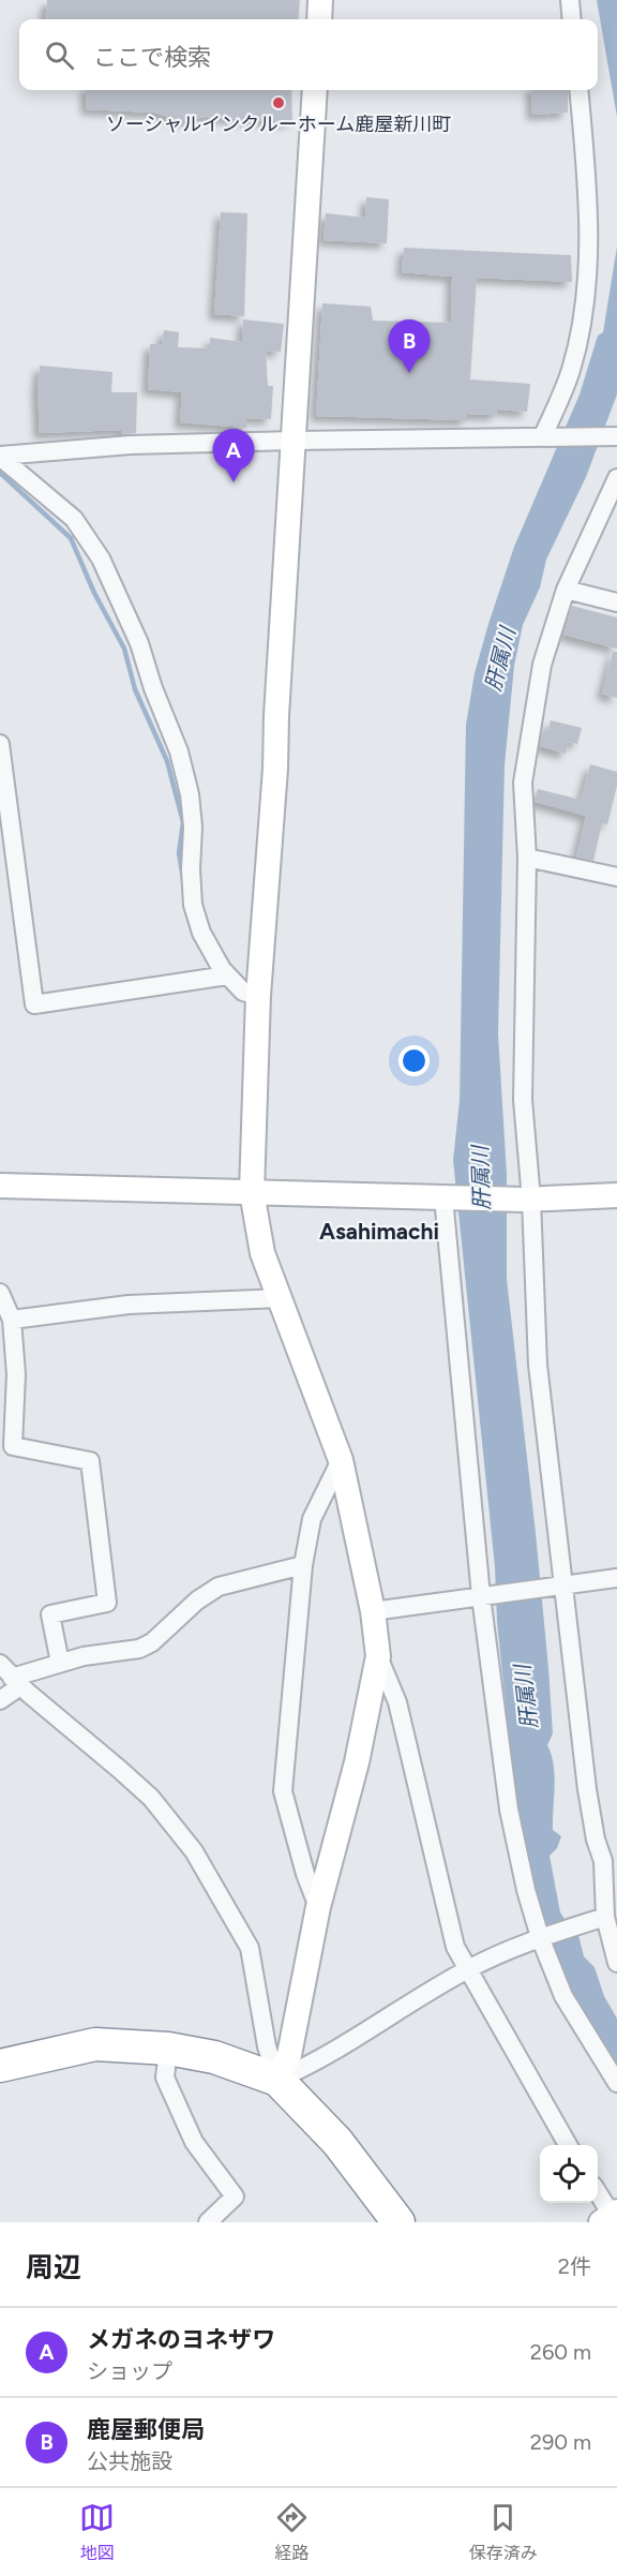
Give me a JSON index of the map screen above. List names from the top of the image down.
{
  "districts": ["Asahimachi"],
  "water": ["肝属川"],
  "places": ["ソーシャルインクルーホーム鹿屋新川町"],
  "page": {
    "search": "ここで検索",
    "pins": ["B", "A"],
    "heading": ["周辺", "2件"],
    "list": [
      {
        "mark": "A",
        "name": "メガネのヨネザワ",
        "note": "ショップ",
        "value": "260 m"
      },
      {
        "mark": "B",
        "name": "鹿屋郵便局",
        "note": "公共施設",
        "value": "290 m"
      }
    ],
    "nav": ["地図", "経路", "保存済み"]
  }
}
